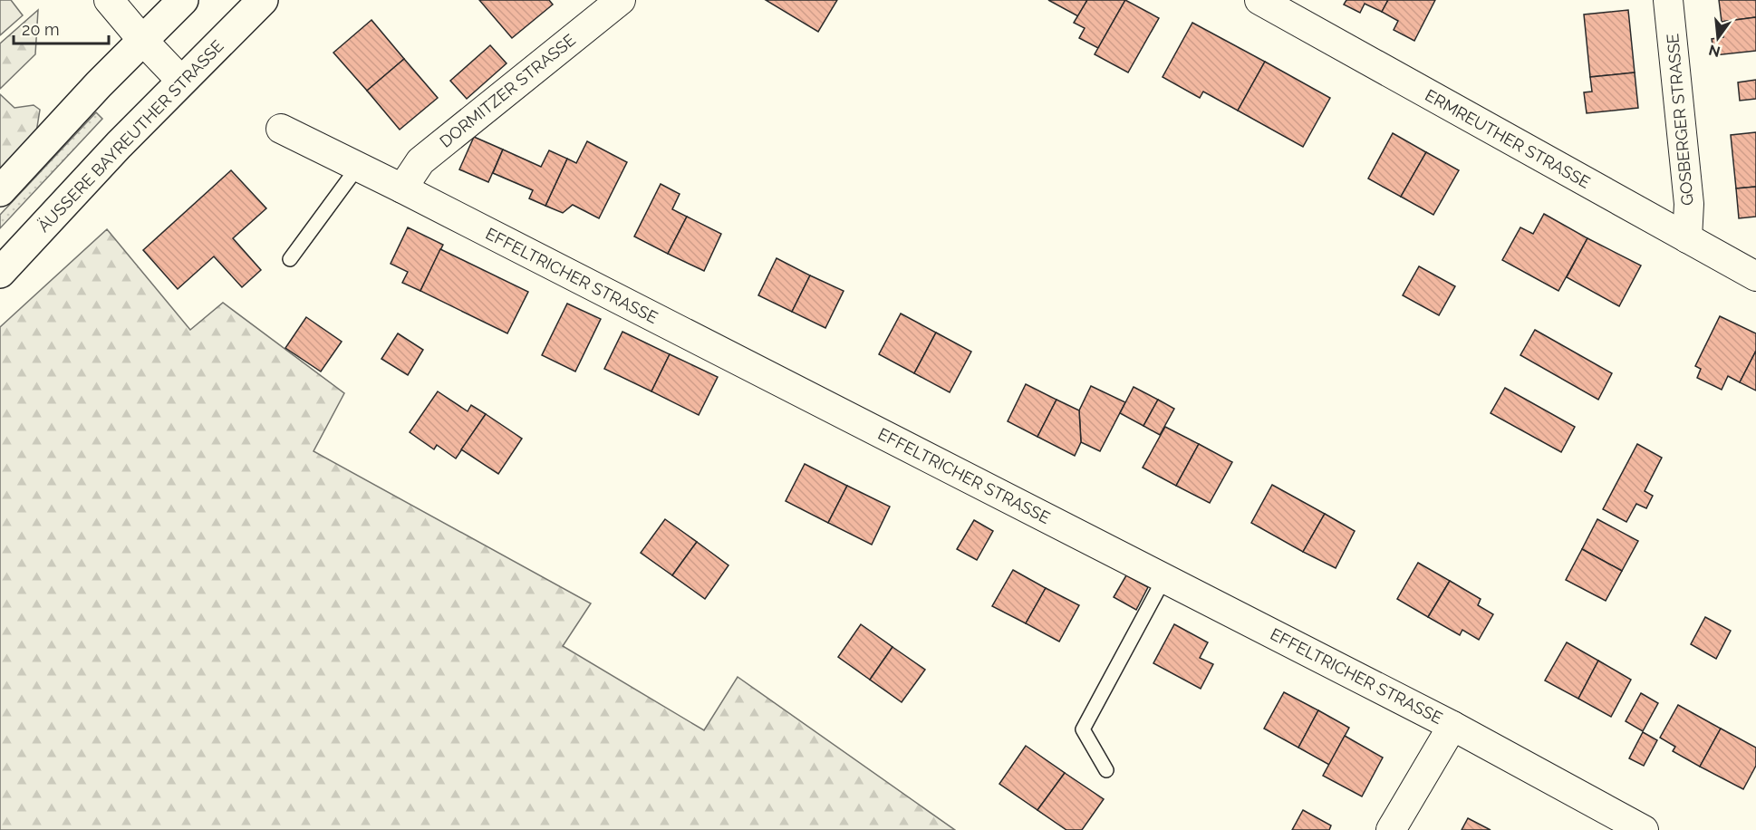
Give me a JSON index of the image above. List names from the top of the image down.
{
  "streets": {
    "main road": ["ÄUSSERE BAYREUTHER STRASSE"],
    "street": [
      "DORMITZER STRASSE",
      "GOSBERGER STRASSE",
      "ERMREUTHER STRASSE",
      "EFFELTRICHER STRASSE"
    ]
  },
  "crossings": [
    ["DORMITZER STRASSE", "EFFELTRICHER STRASSE"],
    ["GOSBERGER STRASSE", "ERMREUTHER STRASSE"]
  ],
  "scale_bar": "20 m",
  "north": "bottom"
}
